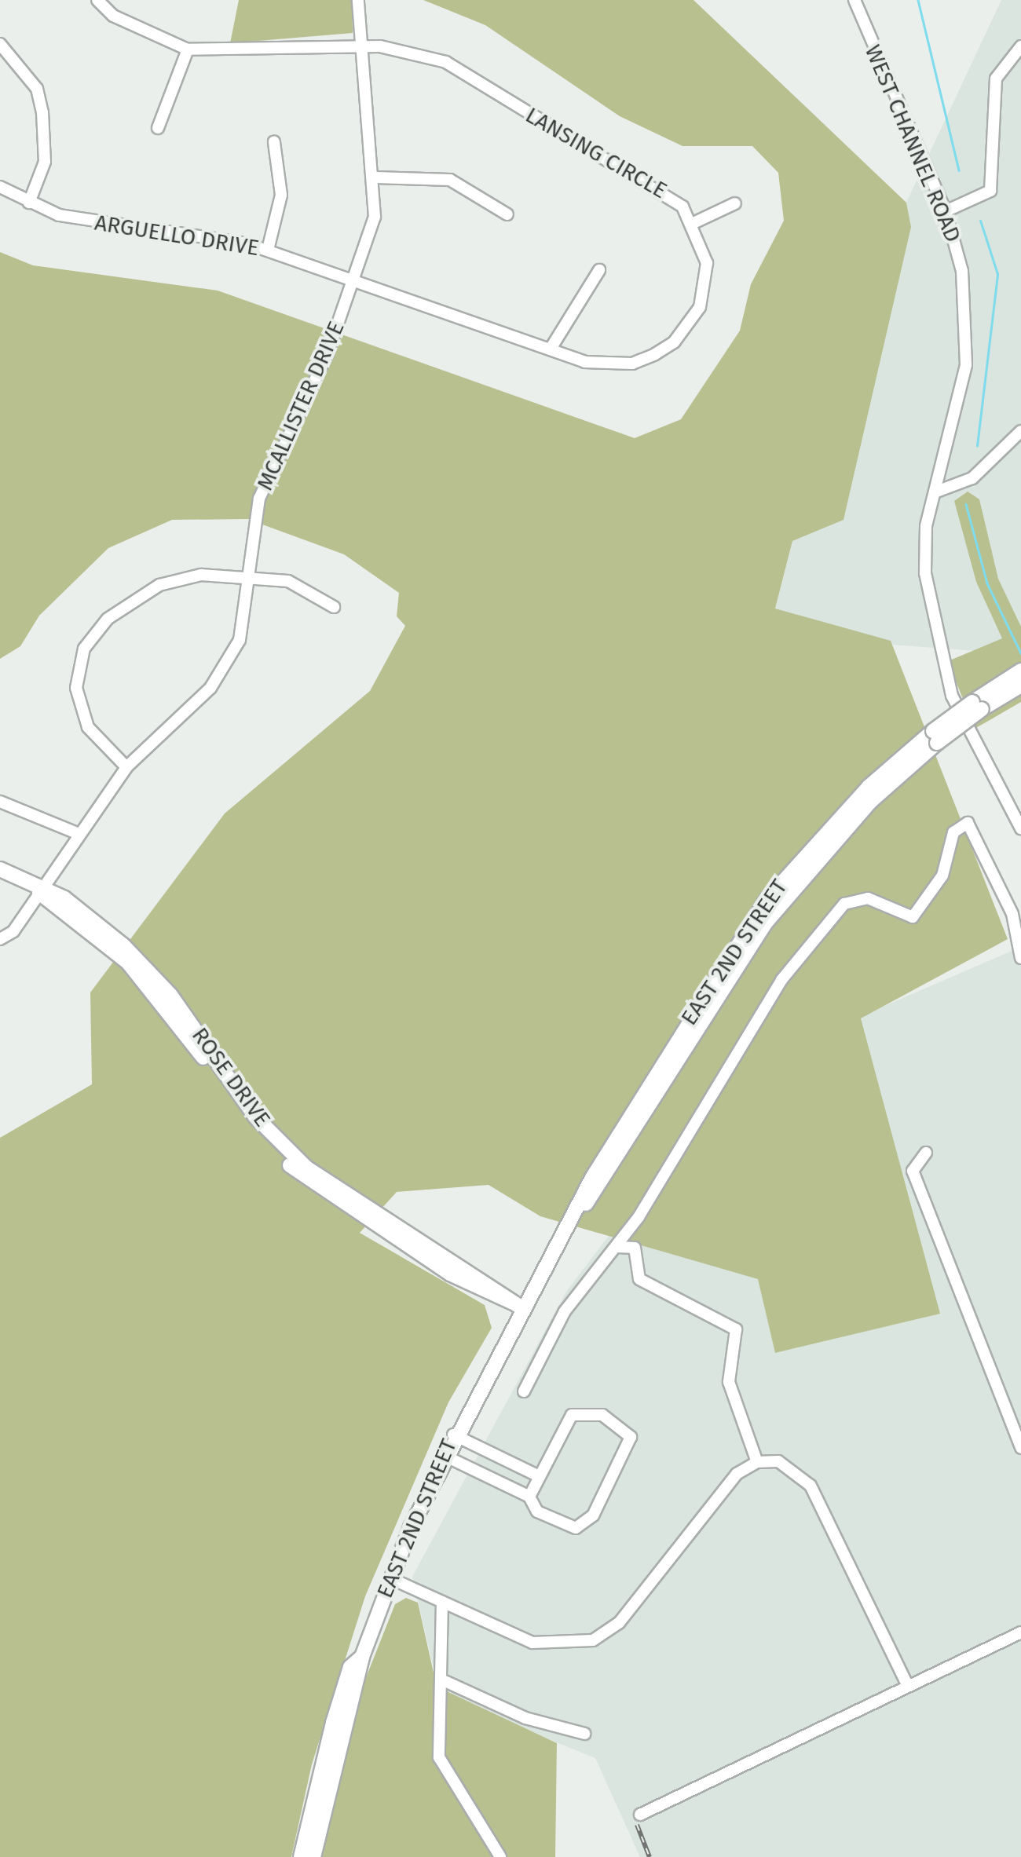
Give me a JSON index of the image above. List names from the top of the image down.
{
  "streets": {
    "main road": ["EAST 2ND STREET", "ROSE DRIVE"],
    "street": [
      "WEST CHANNEL ROAD",
      "LANSING CIRCLE",
      "ARGUELLO DRIVE",
      "MCALLISTER DRIVE"
    ]
  },
  "crossings": [
    ["LANSING CIRCLE", "MCALLISTER DRIVE"],
    ["ARGUELLO DRIVE", "MCALLISTER DRIVE"],
    ["MCALLISTER DRIVE", "ROSE DRIVE"],
    ["EAST 2ND STREET", "ROSE DRIVE"]
  ]
}
